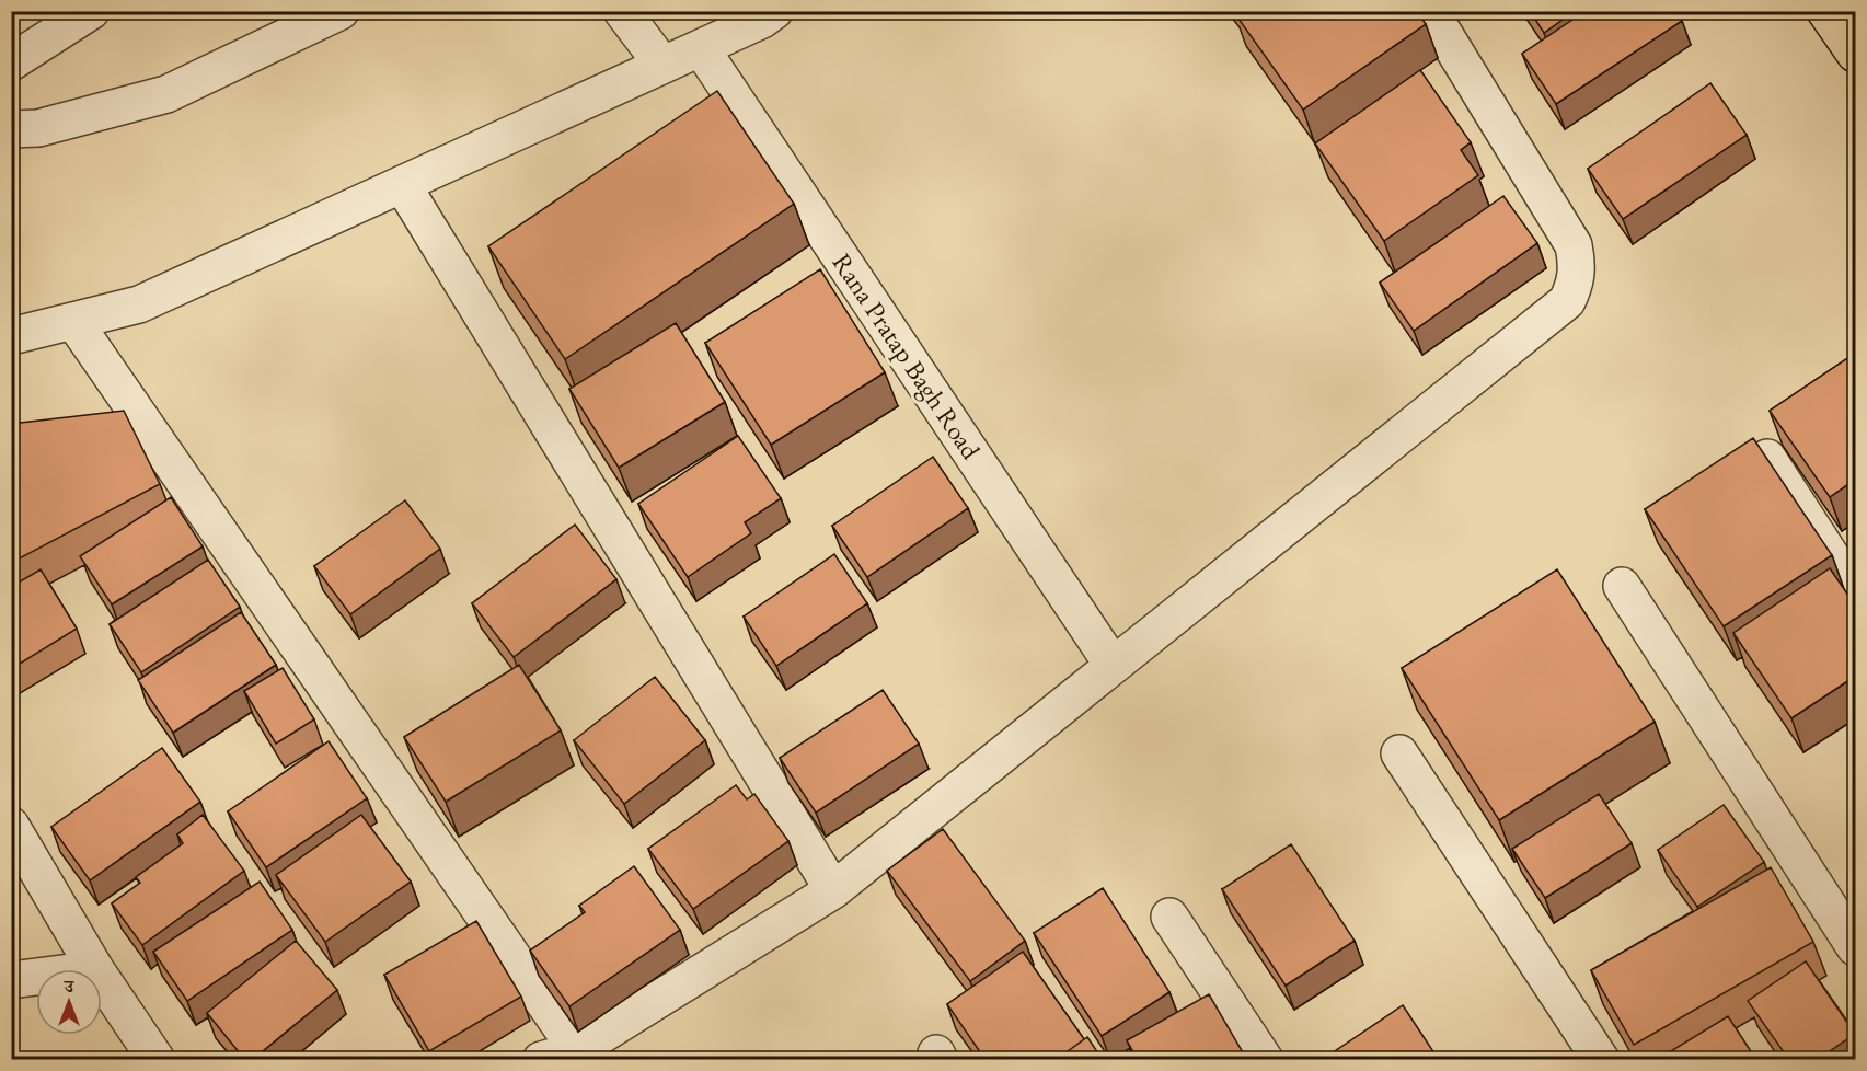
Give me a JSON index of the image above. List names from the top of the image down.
{
  "streets": {
    "street": ["Rana Pratap Bagh Road"]
  },
  "north": "top"
}
